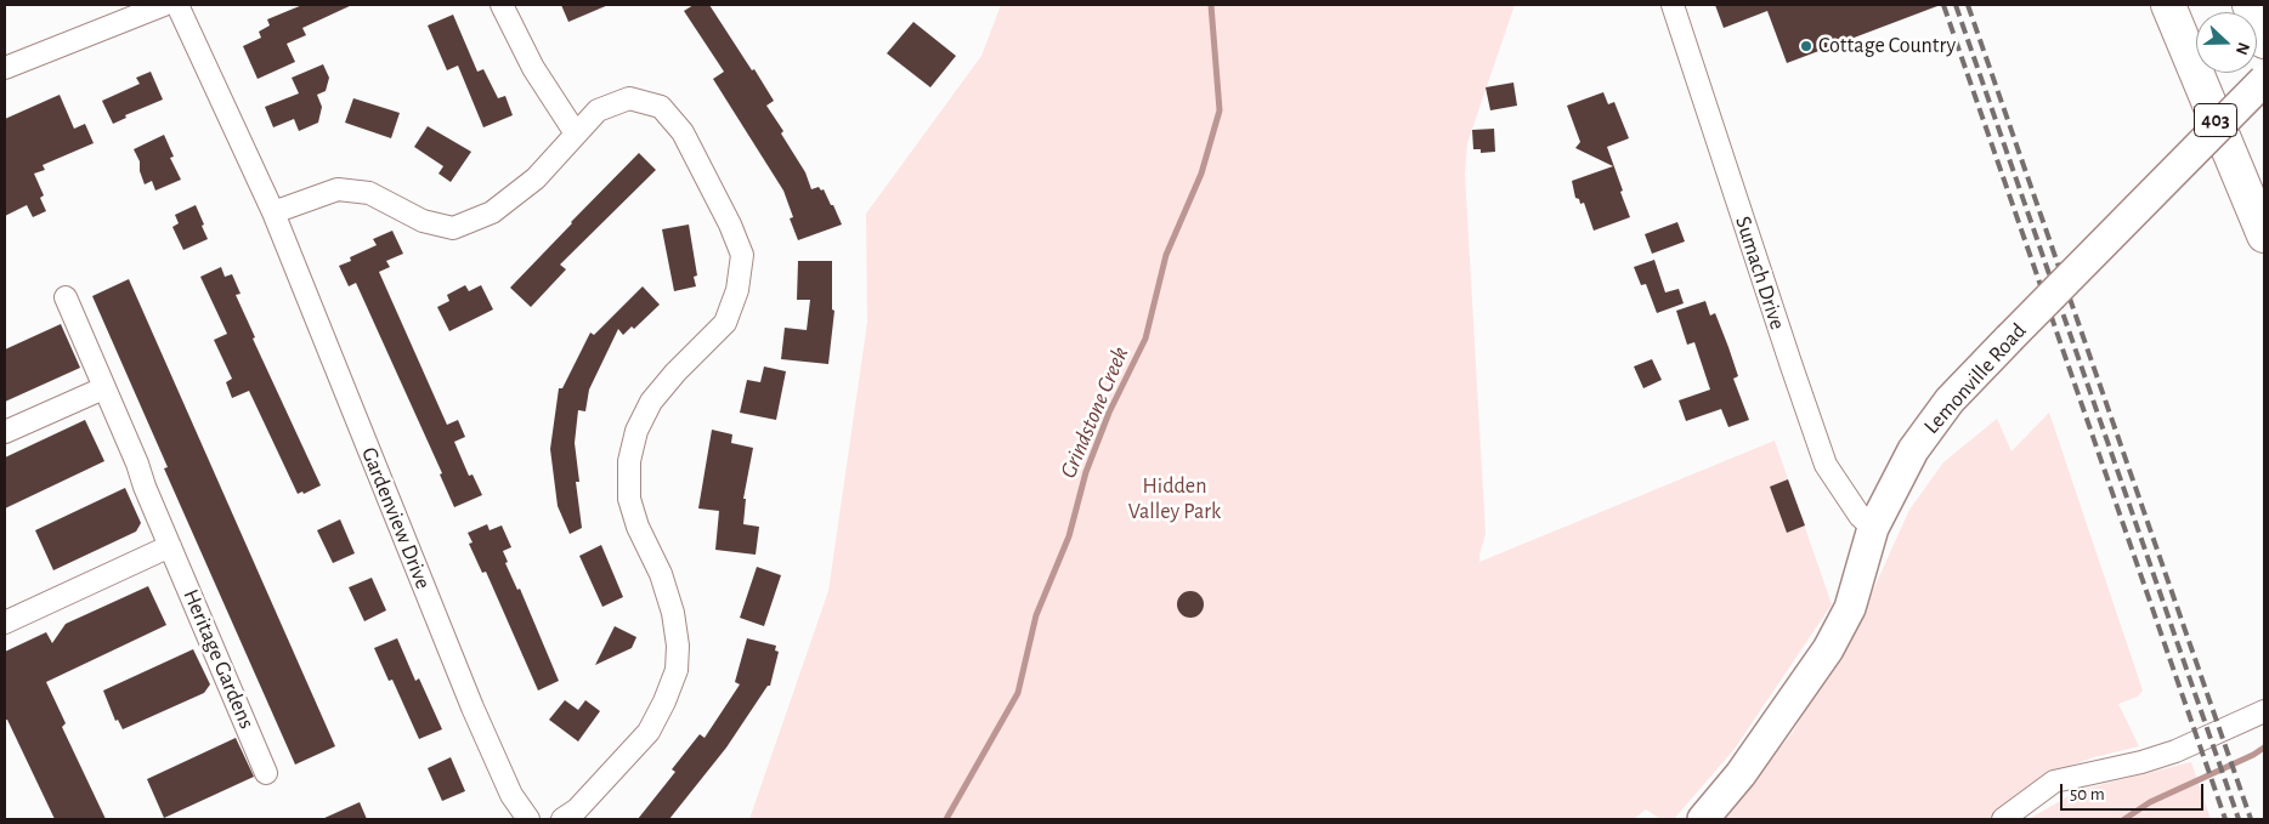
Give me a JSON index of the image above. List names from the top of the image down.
{
  "streets": {
    "highway": ["403"],
    "street": [
      "Sumach Drive",
      "Lemonville Road",
      "Gardenview Drive",
      "Heritage Gardens"
    ]
  },
  "crossings": [
    ["Sumach Drive", "Lemonville Road"]
  ],
  "water": ["Grindstone Creek"],
  "parks": ["Hidden Valley Park"],
  "places": ["Cottage Country"],
  "scale_bar": "50 m",
  "north": "right"
}
